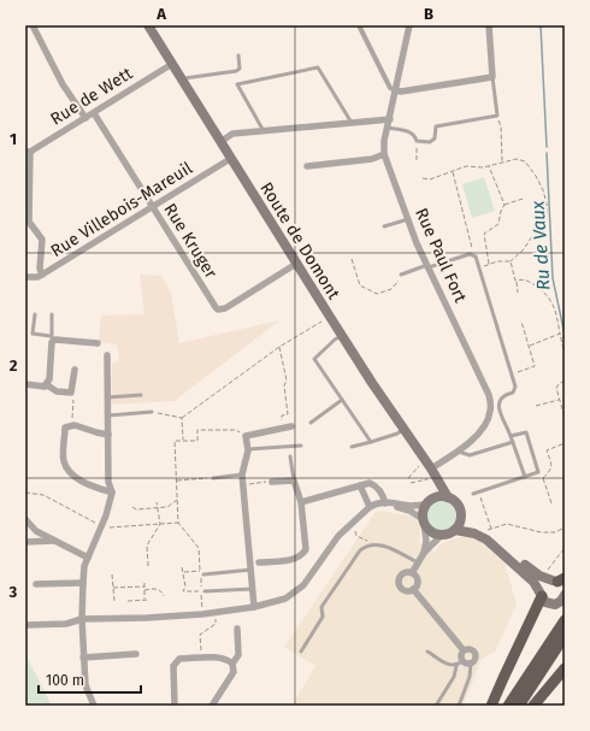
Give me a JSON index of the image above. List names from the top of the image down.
{
  "streets": {
    "main road": ["Route de Domont"],
    "street": [
      "Rue de Wett",
      "Rue Villebois-Mareuil",
      "Rue Kruger",
      "Rue Paul Fort"
    ]
  },
  "crossings": [
    ["Rue de Wett", "Rue Kruger"],
    ["Rue de Wett", "Route de Domont"],
    ["Rue Villebois-Mareuil", "Rue Kruger"],
    ["Rue Villebois-Mareuil", "Route de Domont"],
    ["Rue Kruger", "Route de Domont"],
    ["Route de Domont", "Rue Paul Fort"]
  ],
  "water": ["Ru de Vaux"],
  "scale_bar": "100 m",
  "grid": {
    "columns": ["A", "B"],
    "rows": ["1", "2", "3"]
  }
}
